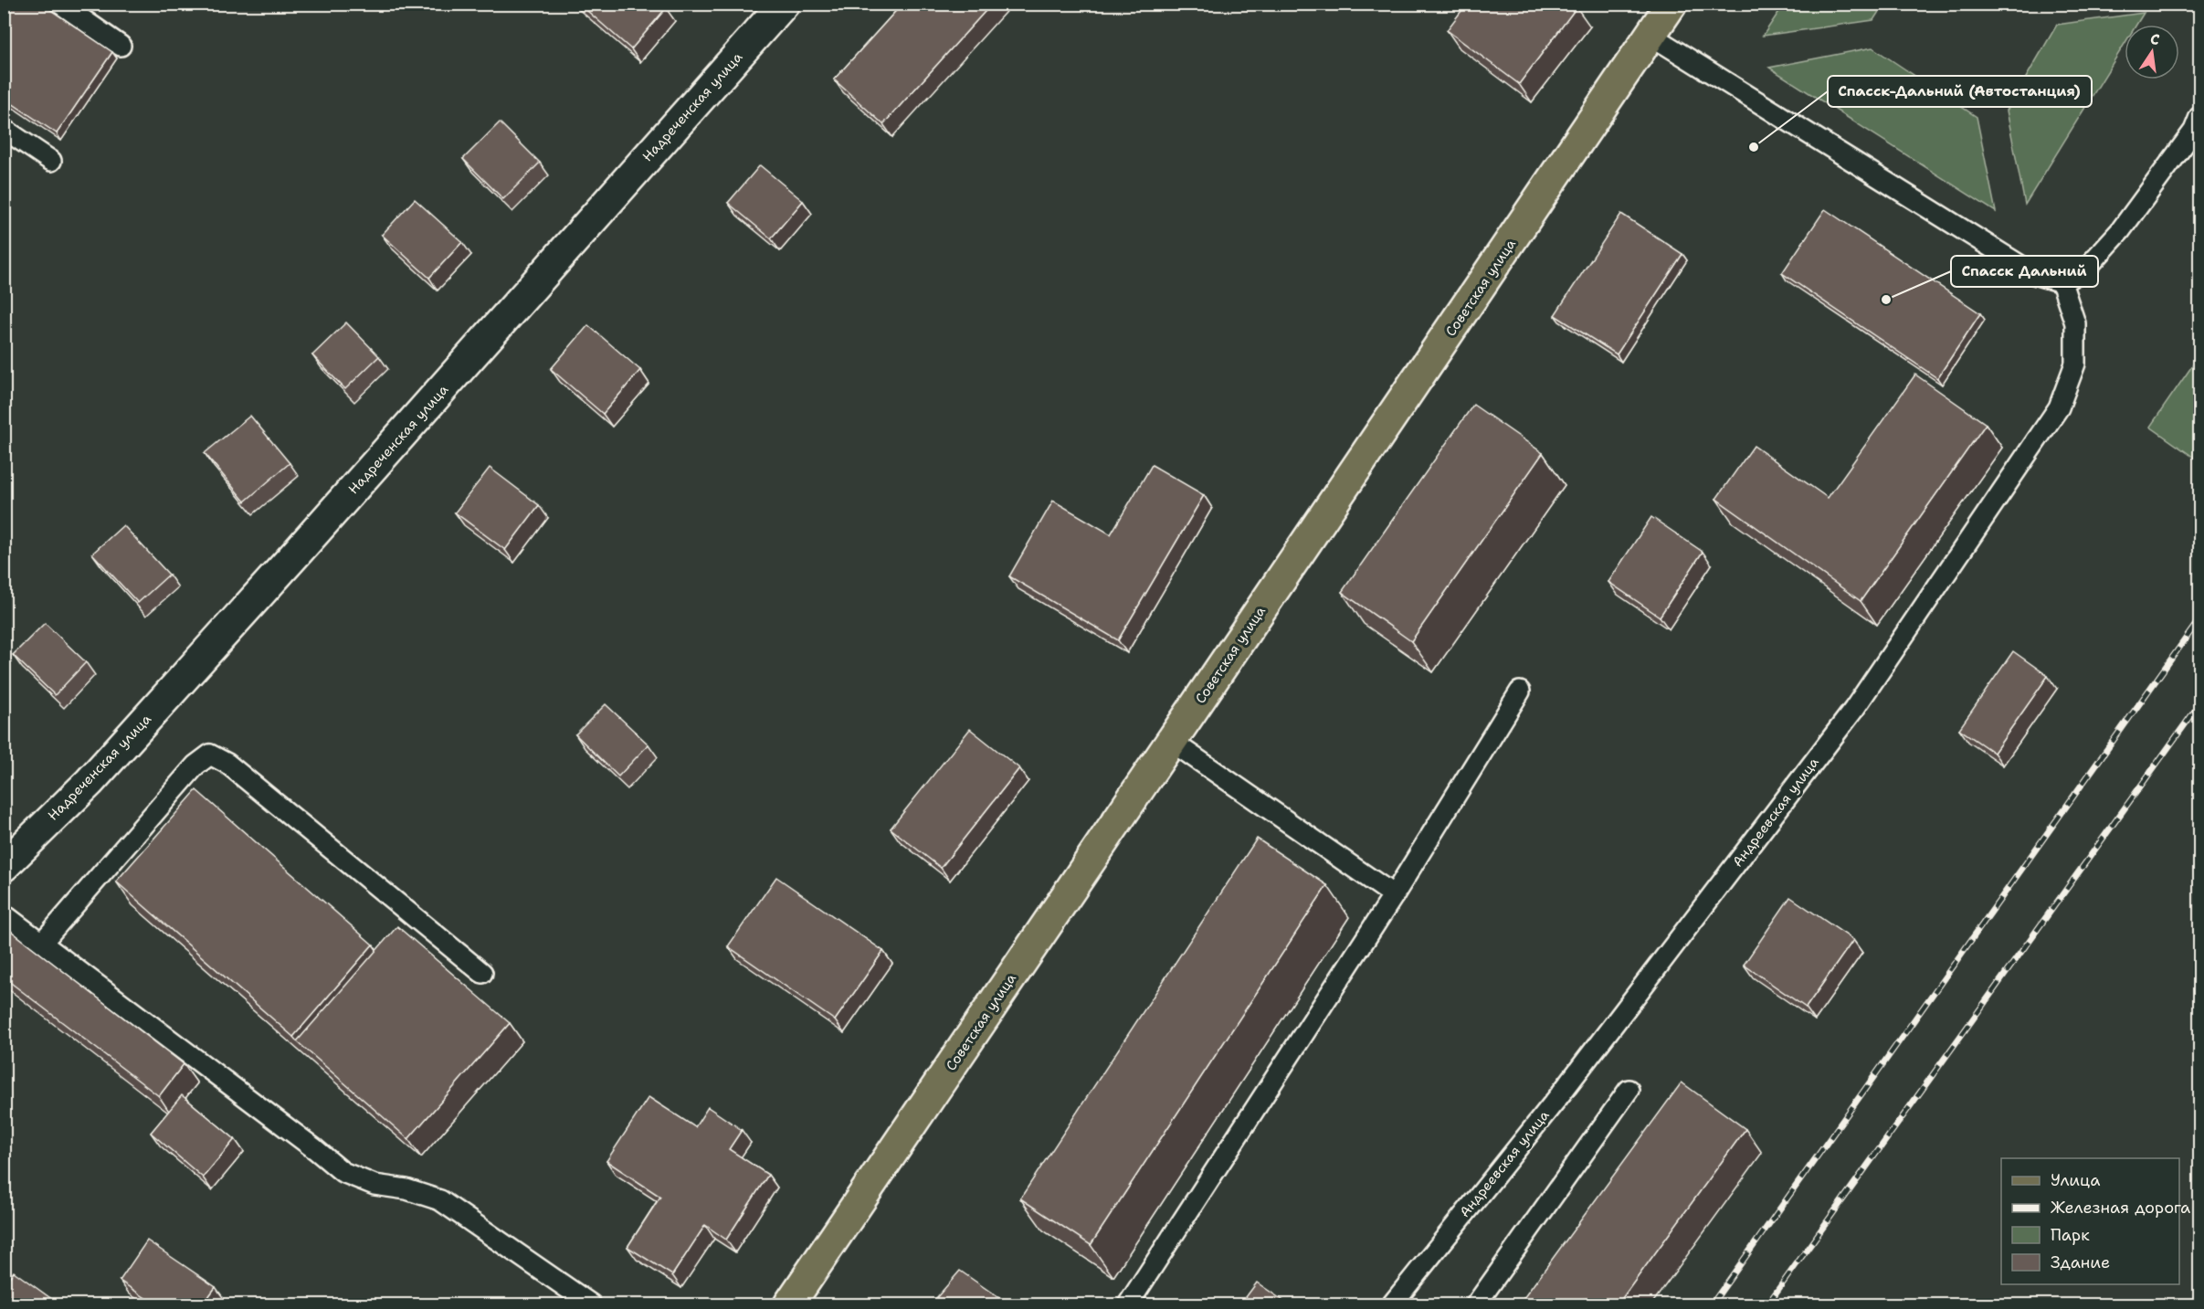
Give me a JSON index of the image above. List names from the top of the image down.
{
  "streets": {
    "main road": ["Советская улица"],
    "street": ["Надреченская улица"],
    "lane": ["Андреевская улица"]
  },
  "places": ["Спасск-Дальний (Автостанция)", "Спасск Дальний"],
  "legend": [
    "Улица",
    "Железная дорога",
    "Парк",
    "Здание"
  ],
  "north": "top"
}
